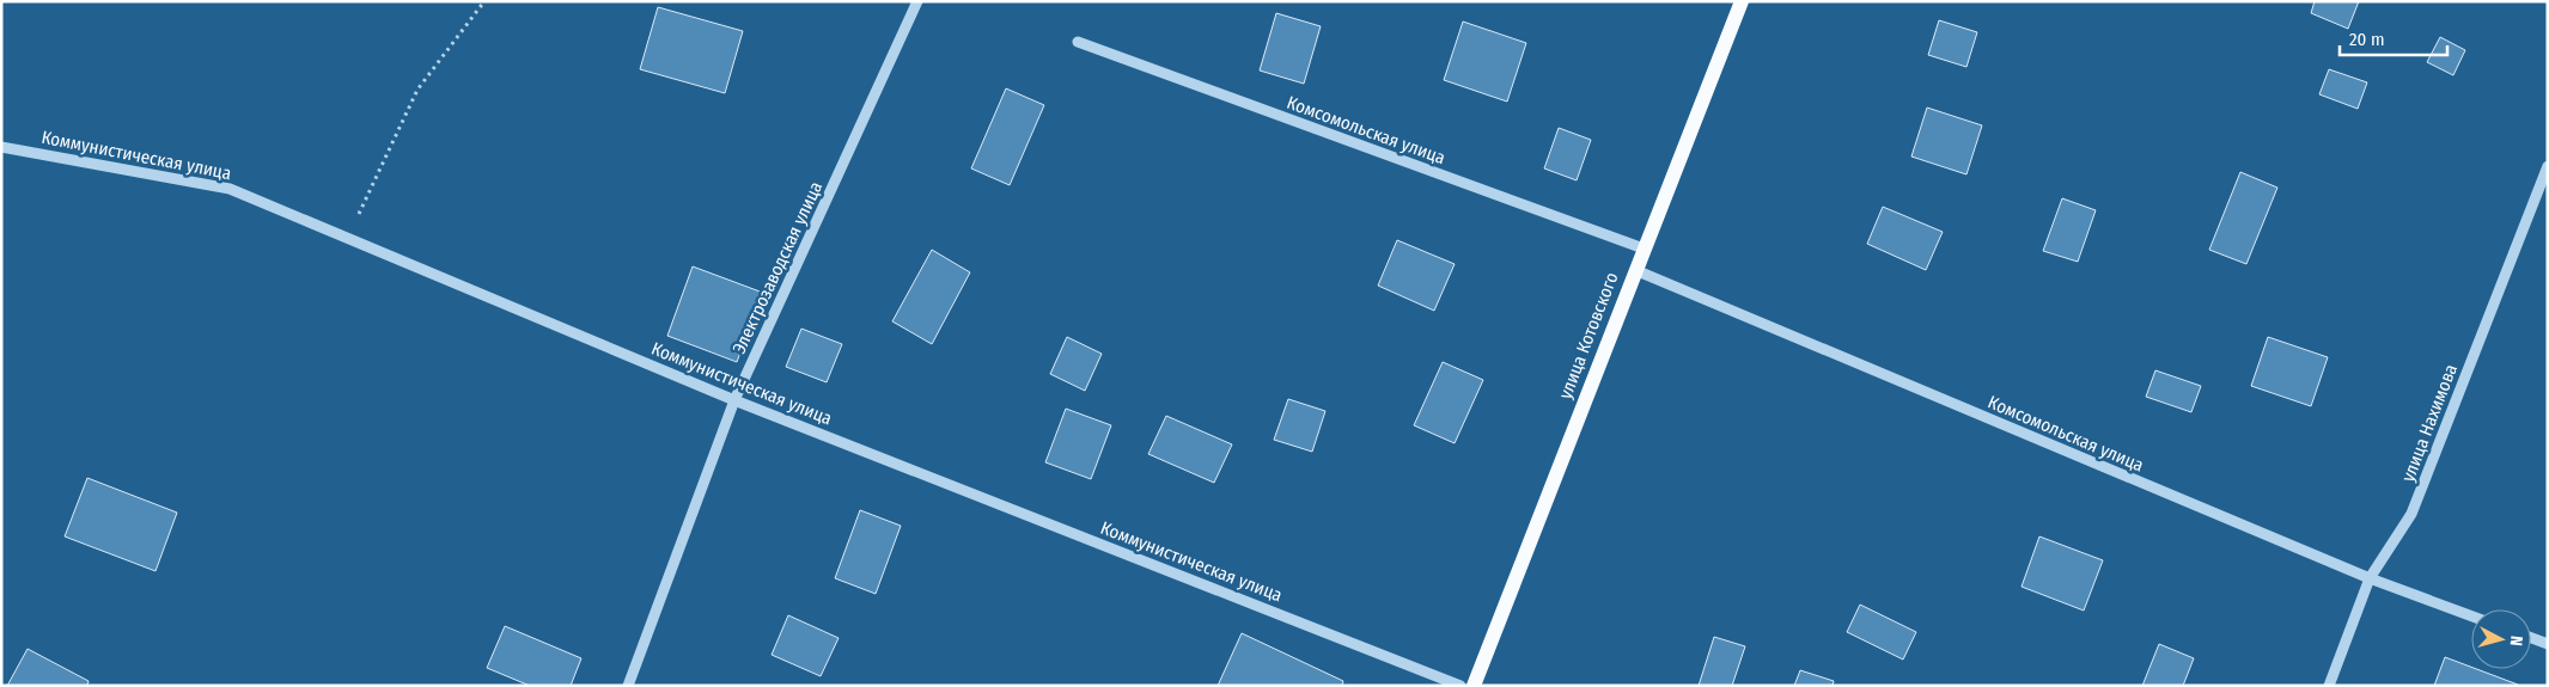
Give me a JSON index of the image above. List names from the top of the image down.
{
  "streets": {
    "main road": ["улица Котовского"],
    "street": [
      "Комсомольская улица",
      "Коммунистическая улица",
      "Электрозаводская улица",
      "улица Нахимова"
    ]
  },
  "crossings": [
    ["Комсомольская улица", "улица Котовского"],
    ["Комсомольская улица", "улица Нахимова"],
    ["Коммунистическая улица", "Электрозаводская улица"]
  ],
  "scale_bar": "20 m",
  "north": "right"
}
